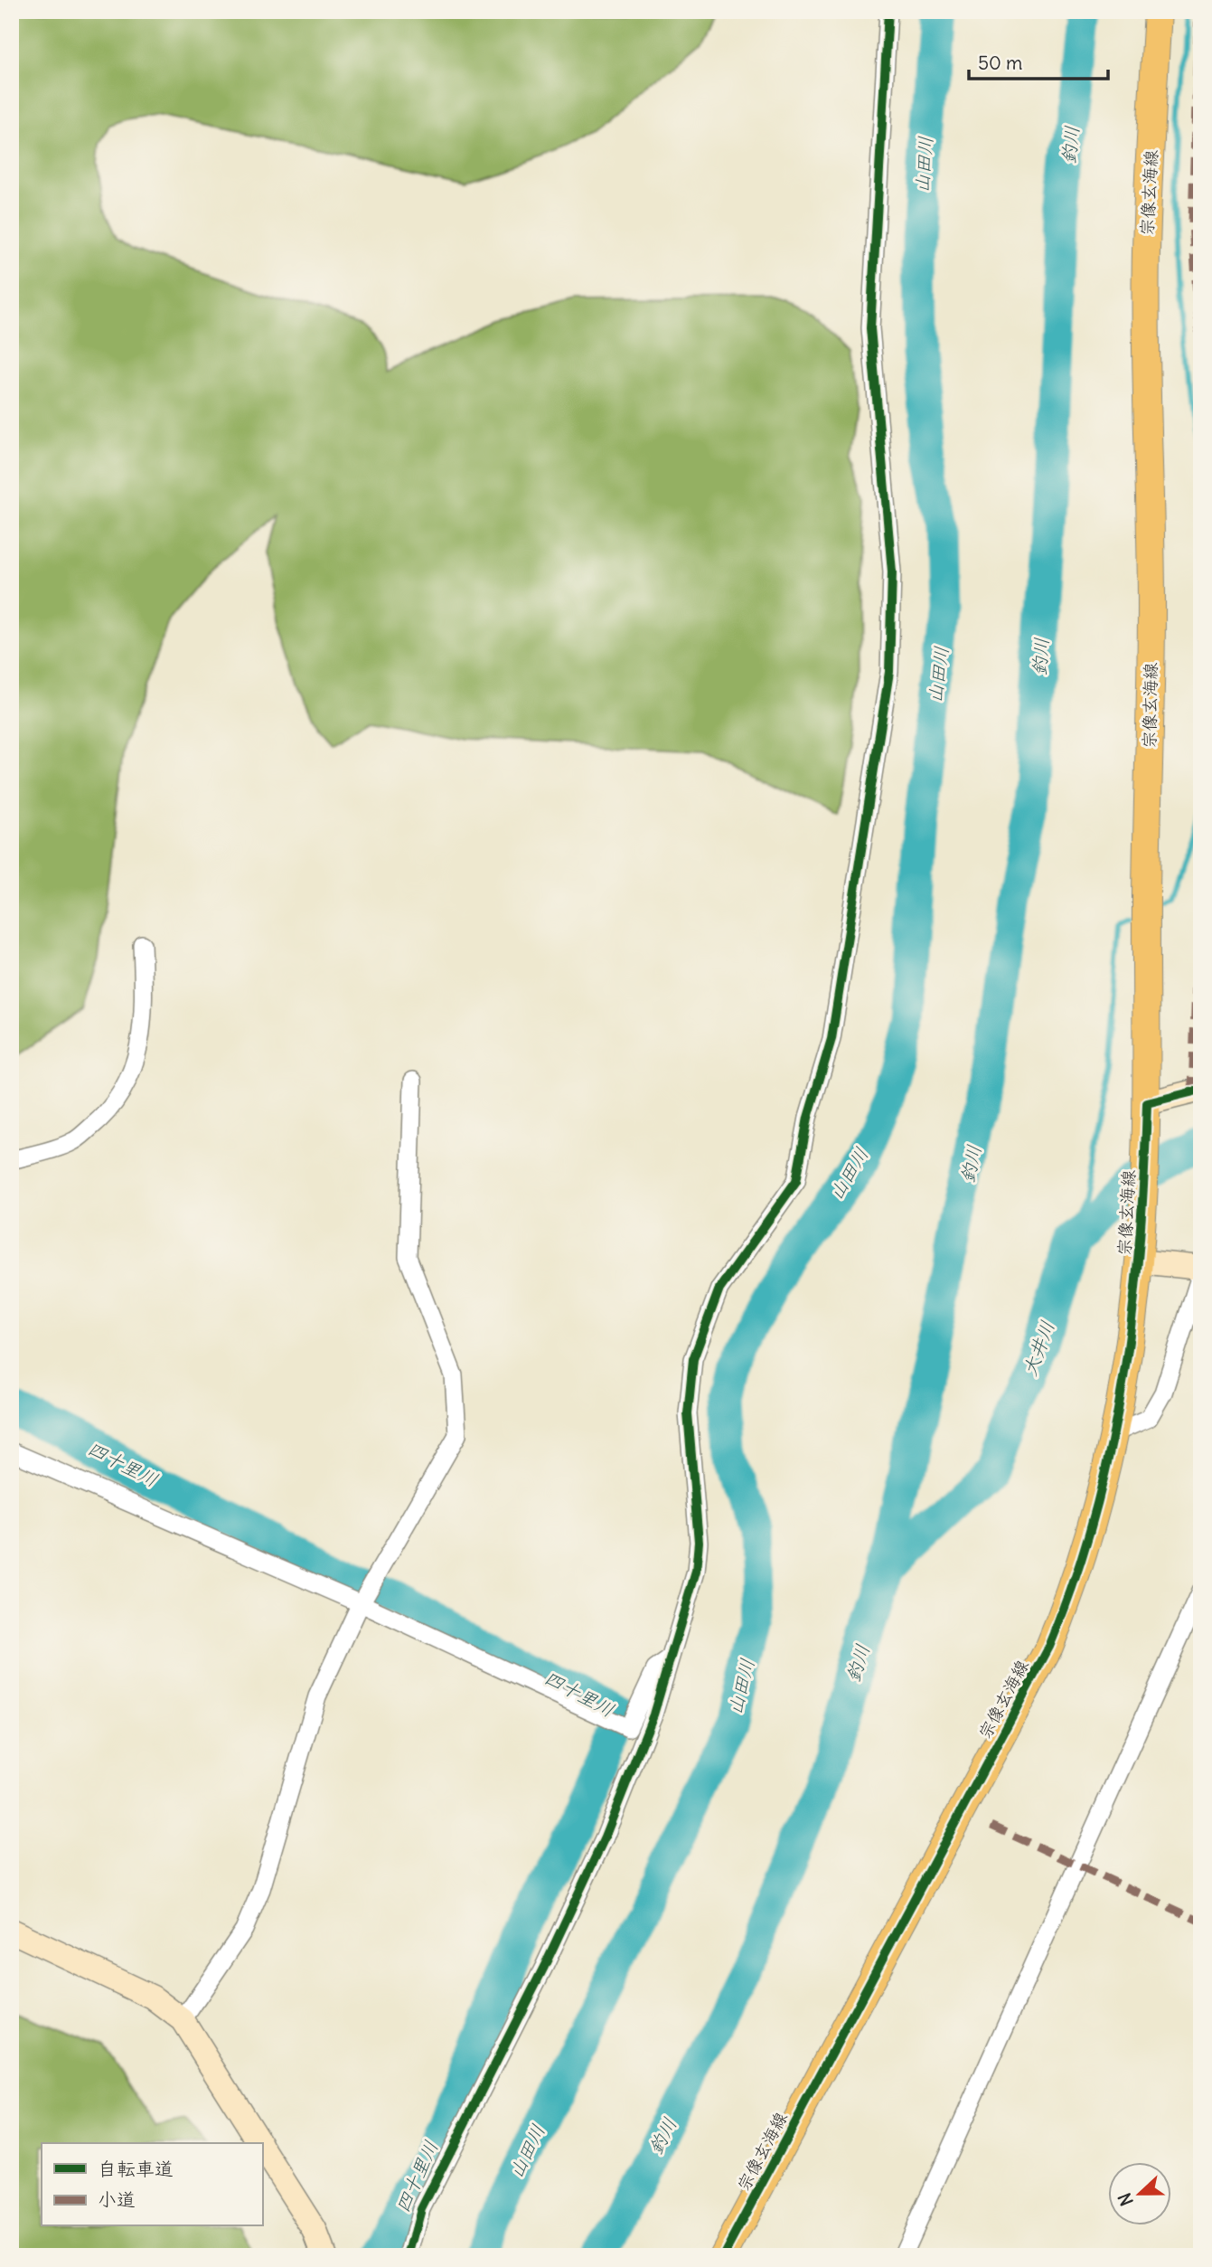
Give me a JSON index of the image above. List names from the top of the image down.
{
  "streets": {
    "main road": ["宗像玄海線"]
  },
  "water": [
    "釣川",
    "山田川",
    "大井川",
    "四十里川"
  ],
  "legend": ["自転車道", "小道"],
  "scale_bar": "50 m",
  "north": "left"
}
